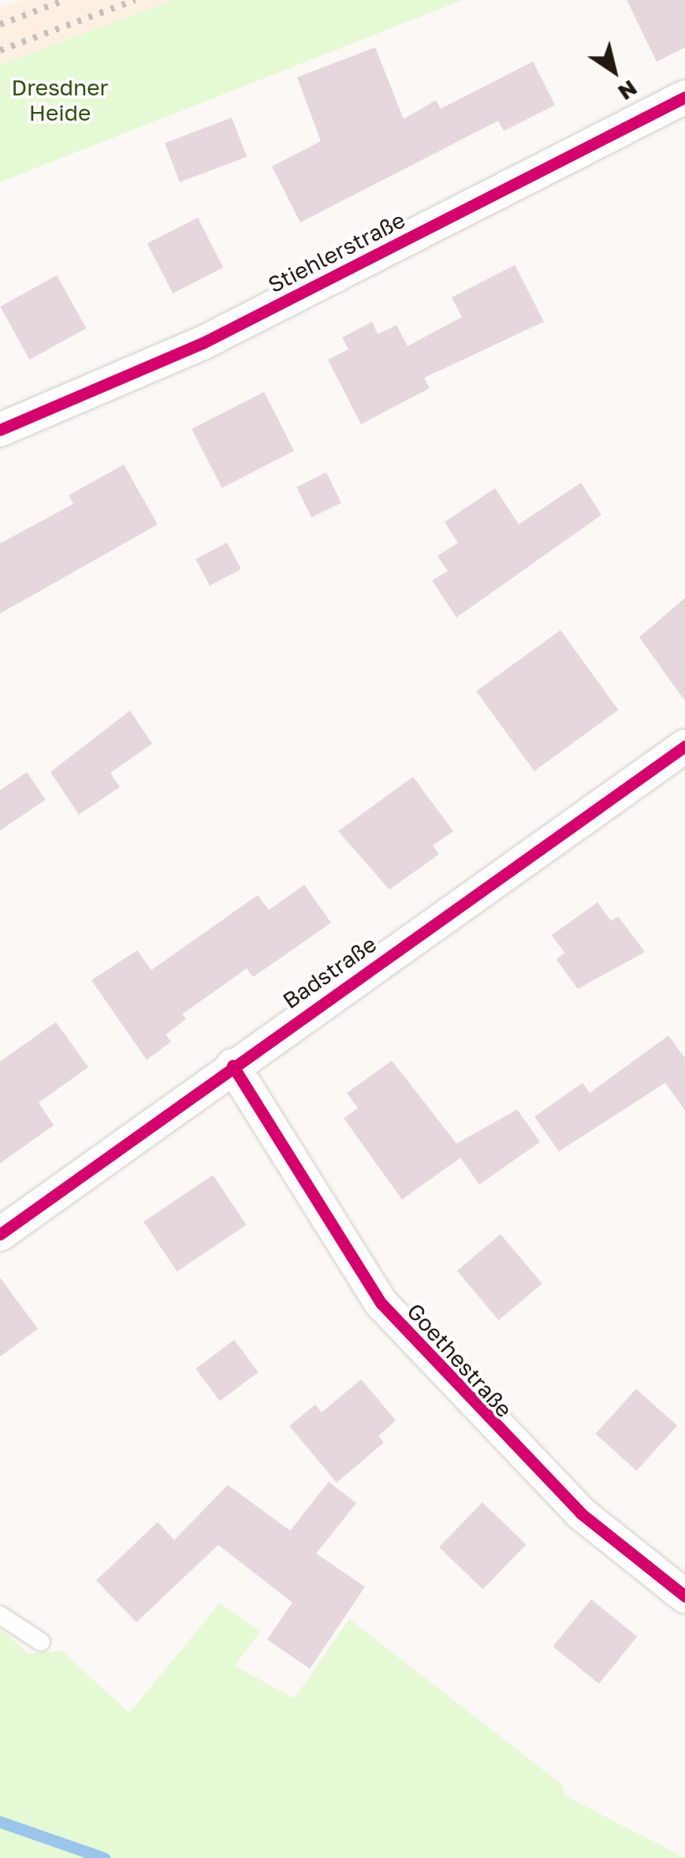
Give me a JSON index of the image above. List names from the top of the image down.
{
  "streets": {
    "street": ["Stiehlerstraße", "Badstraße", "Goethestraße"]
  },
  "crossings": [
    ["Badstraße", "Goethestraße"]
  ],
  "parks": ["Dresdner Heide"],
  "north": "bottom right"
}
